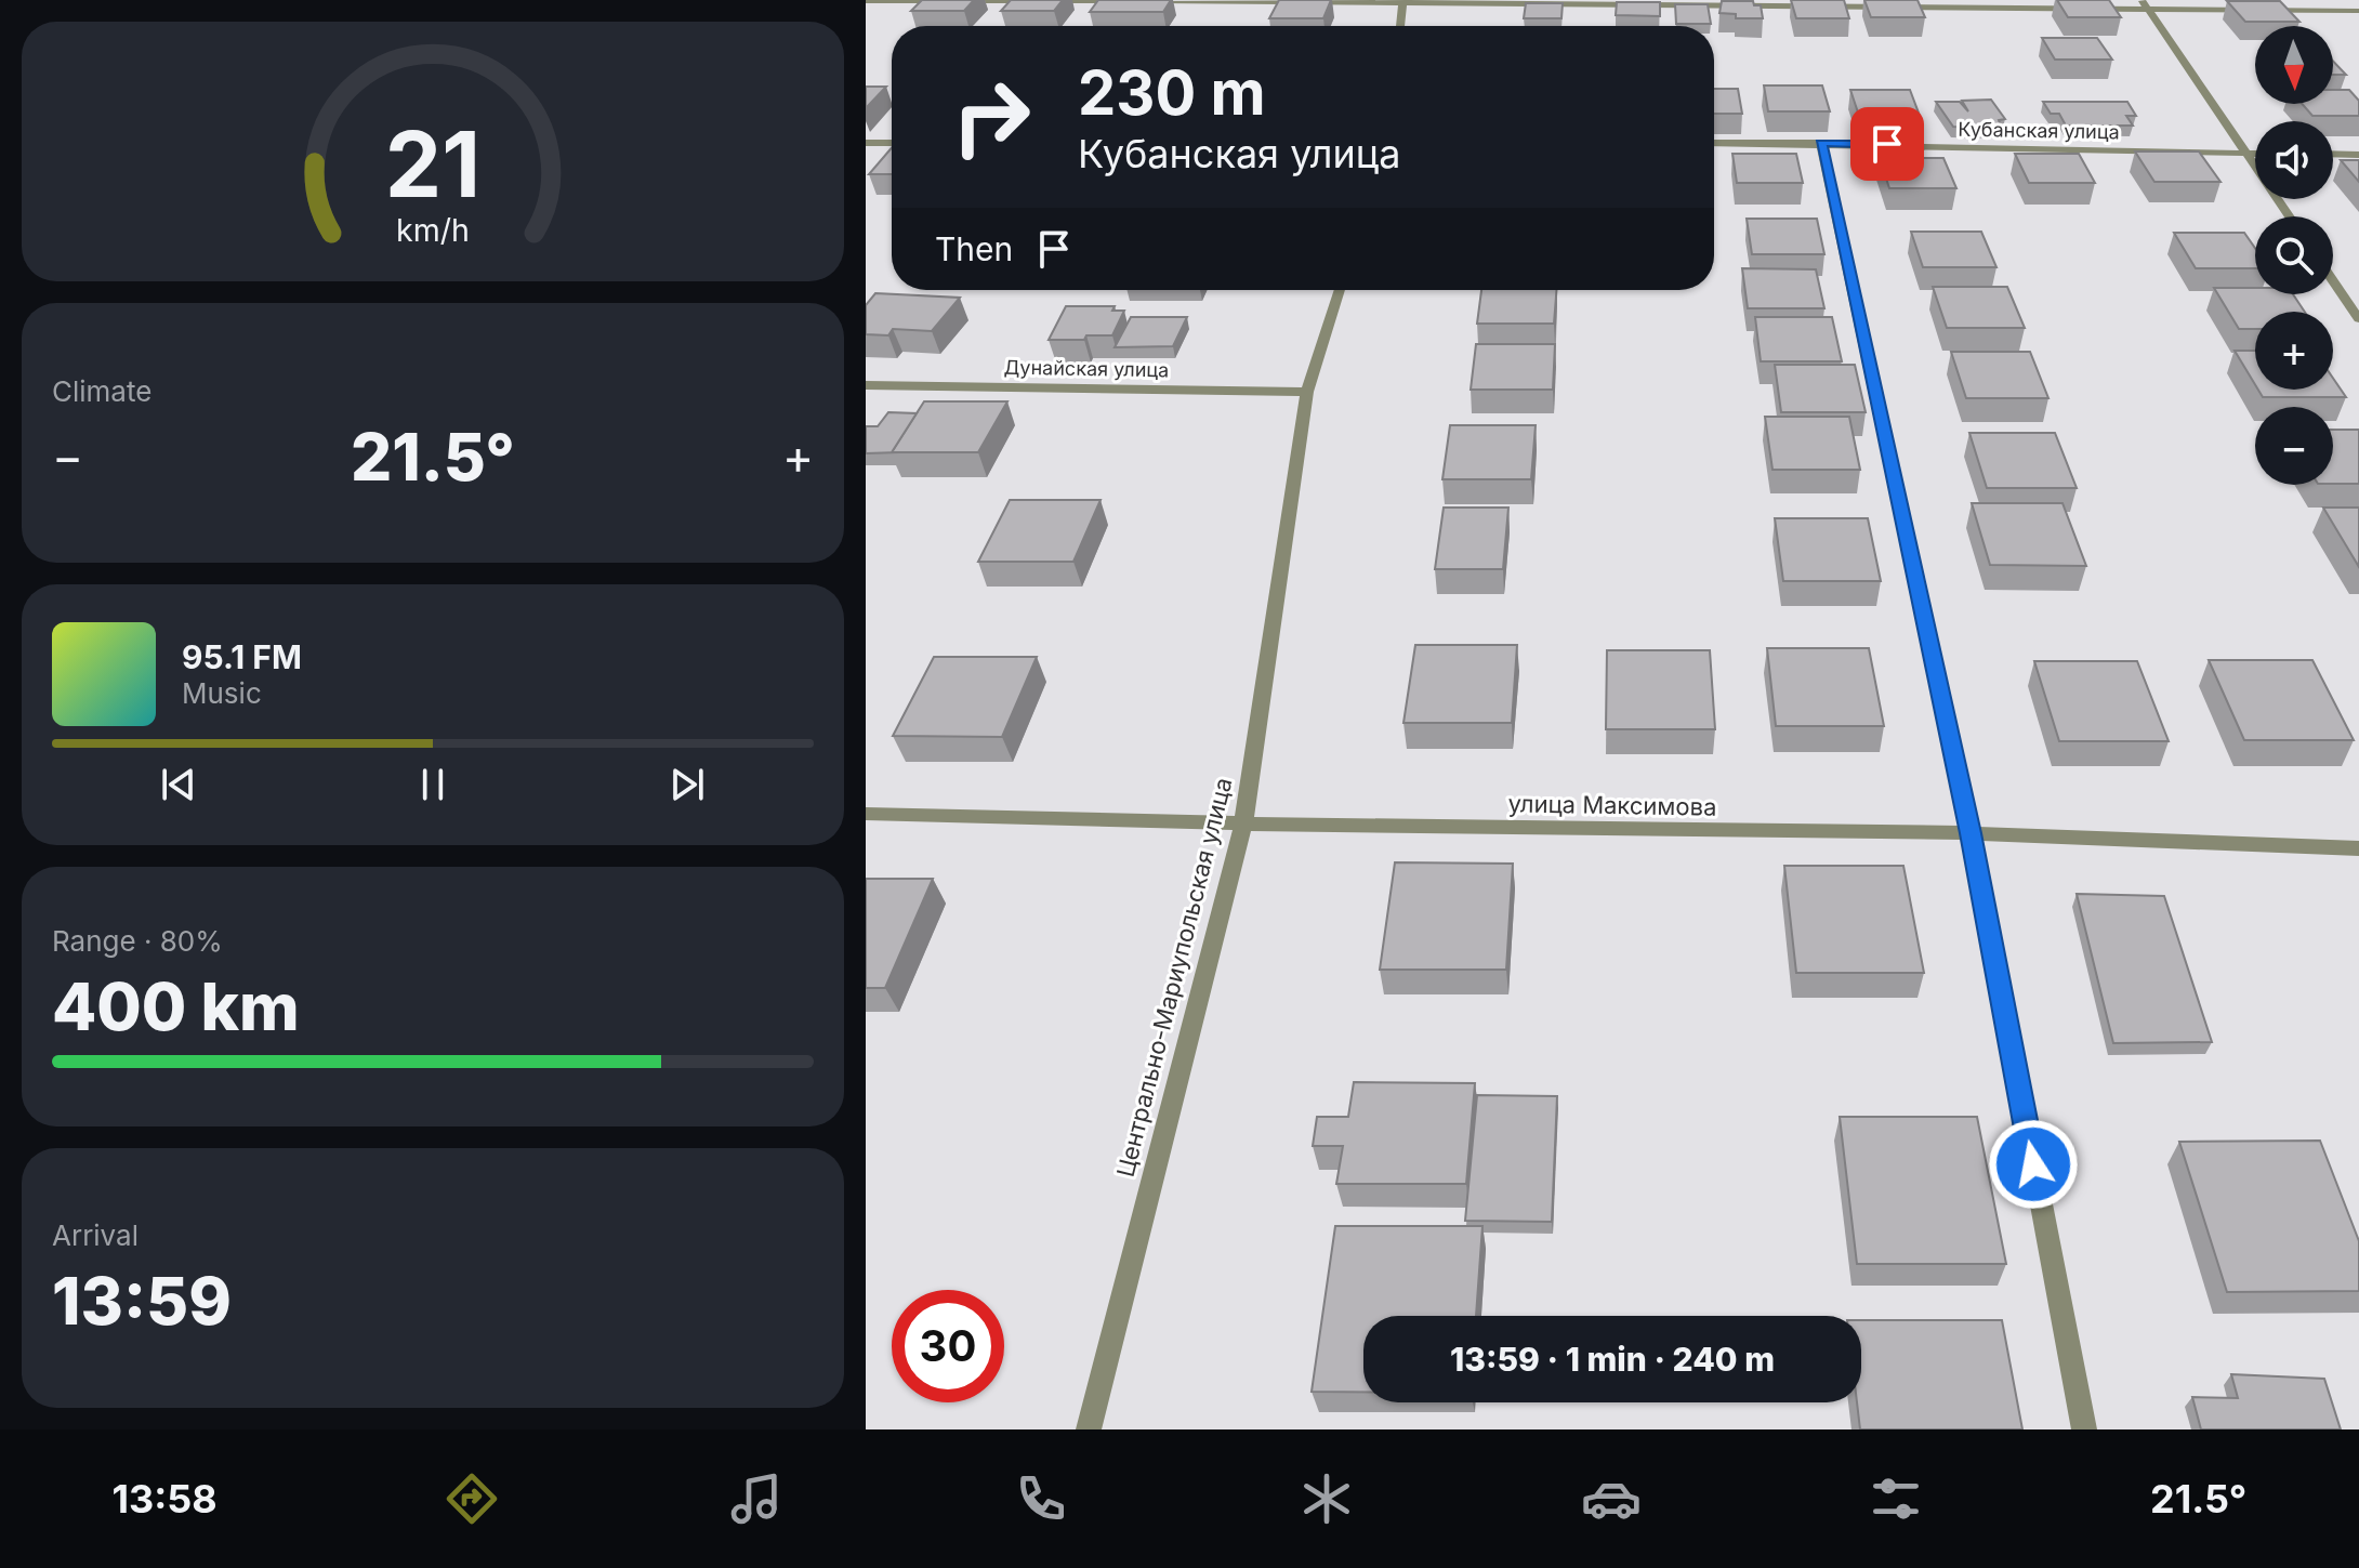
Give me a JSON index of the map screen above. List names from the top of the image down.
{
  "streets": {
    "street": [
      "Кубанская улица",
      "Дунайская улица",
      "улица Максимова",
      "Центрально-Мариупольская улица"
    ]
  },
  "crossings": [
    ["Дунайская улица", "Центрально-Мариупольская улица"],
    ["улица Максимова", "Центрально-Мариупольская улица"]
  ],
  "north": "bottom",
  "page": {
    "map_buttons": ["+", "−"],
    "turn": ["230 m", "Кубанская улица"],
    "then": "Then",
    "tile": [
      "Climate",
      ["Range · 80%", "400 km"],
      ["Arrival", "13:59"]
    ],
    "heat": ["−", "21.5°", "+"],
    "song": ["95.1 FM", "Music"],
    "limit": "30",
    "trip": "13:59 · 1 min · 240 m",
    "tabs": ["13:58", "21.5°"],
    "gauge": ["21", "km/h"]
  }
}
